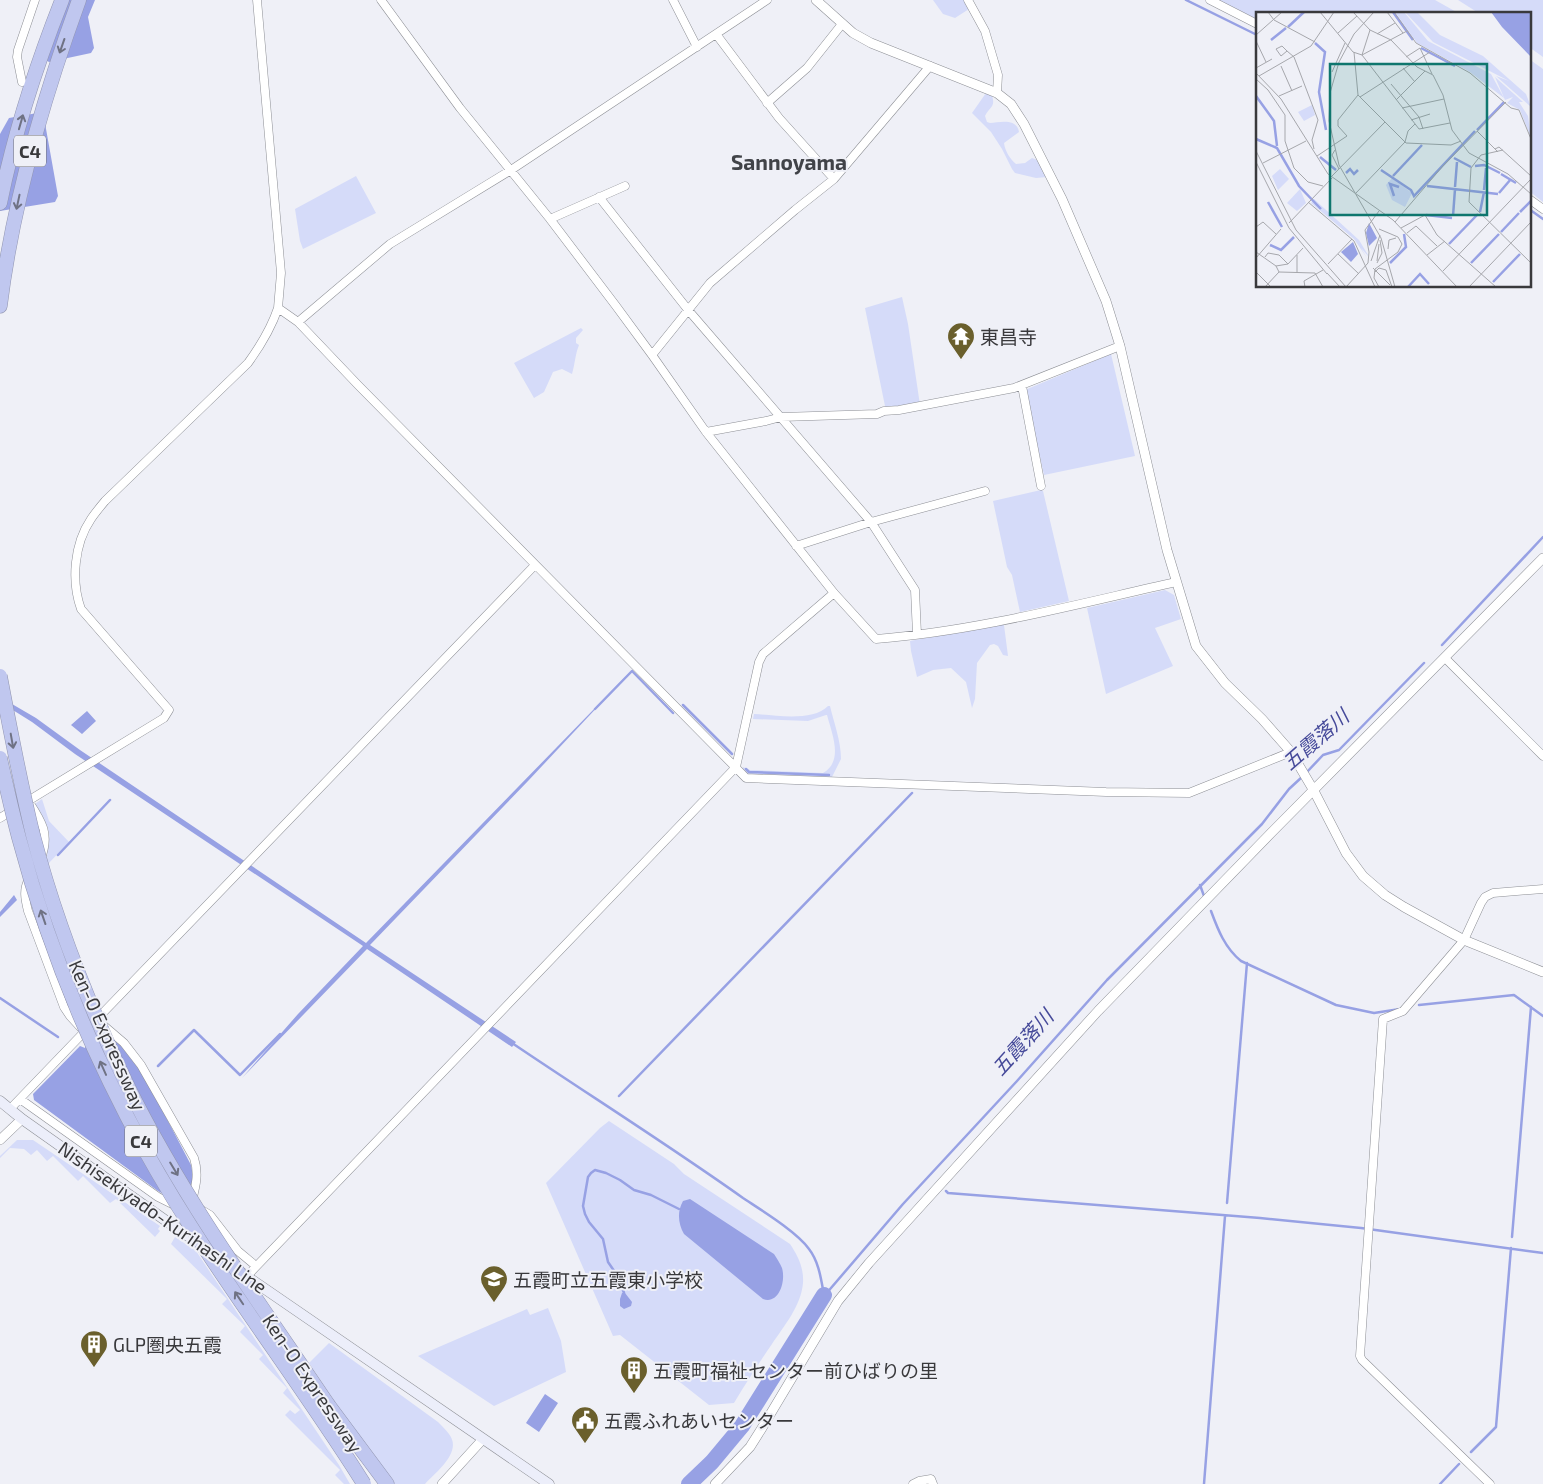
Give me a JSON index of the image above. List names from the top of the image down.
{
  "streets": {
    "highway": ["C4", "Ken-O Expressway"],
    "main road": ["Nishisekiyado-Kurihashi Line"]
  },
  "districts": ["Sannoyama"],
  "water": ["五霞落川"],
  "places": {
    "temple": ["東昌寺"],
    "school or university": ["五霞町立五霞東小学校"],
    "building": ["GLP圏央五霞", "五霞町福祉センター前ひばりの里"],
    "public building": ["五霞ふれあいセンター"]
  }
}
